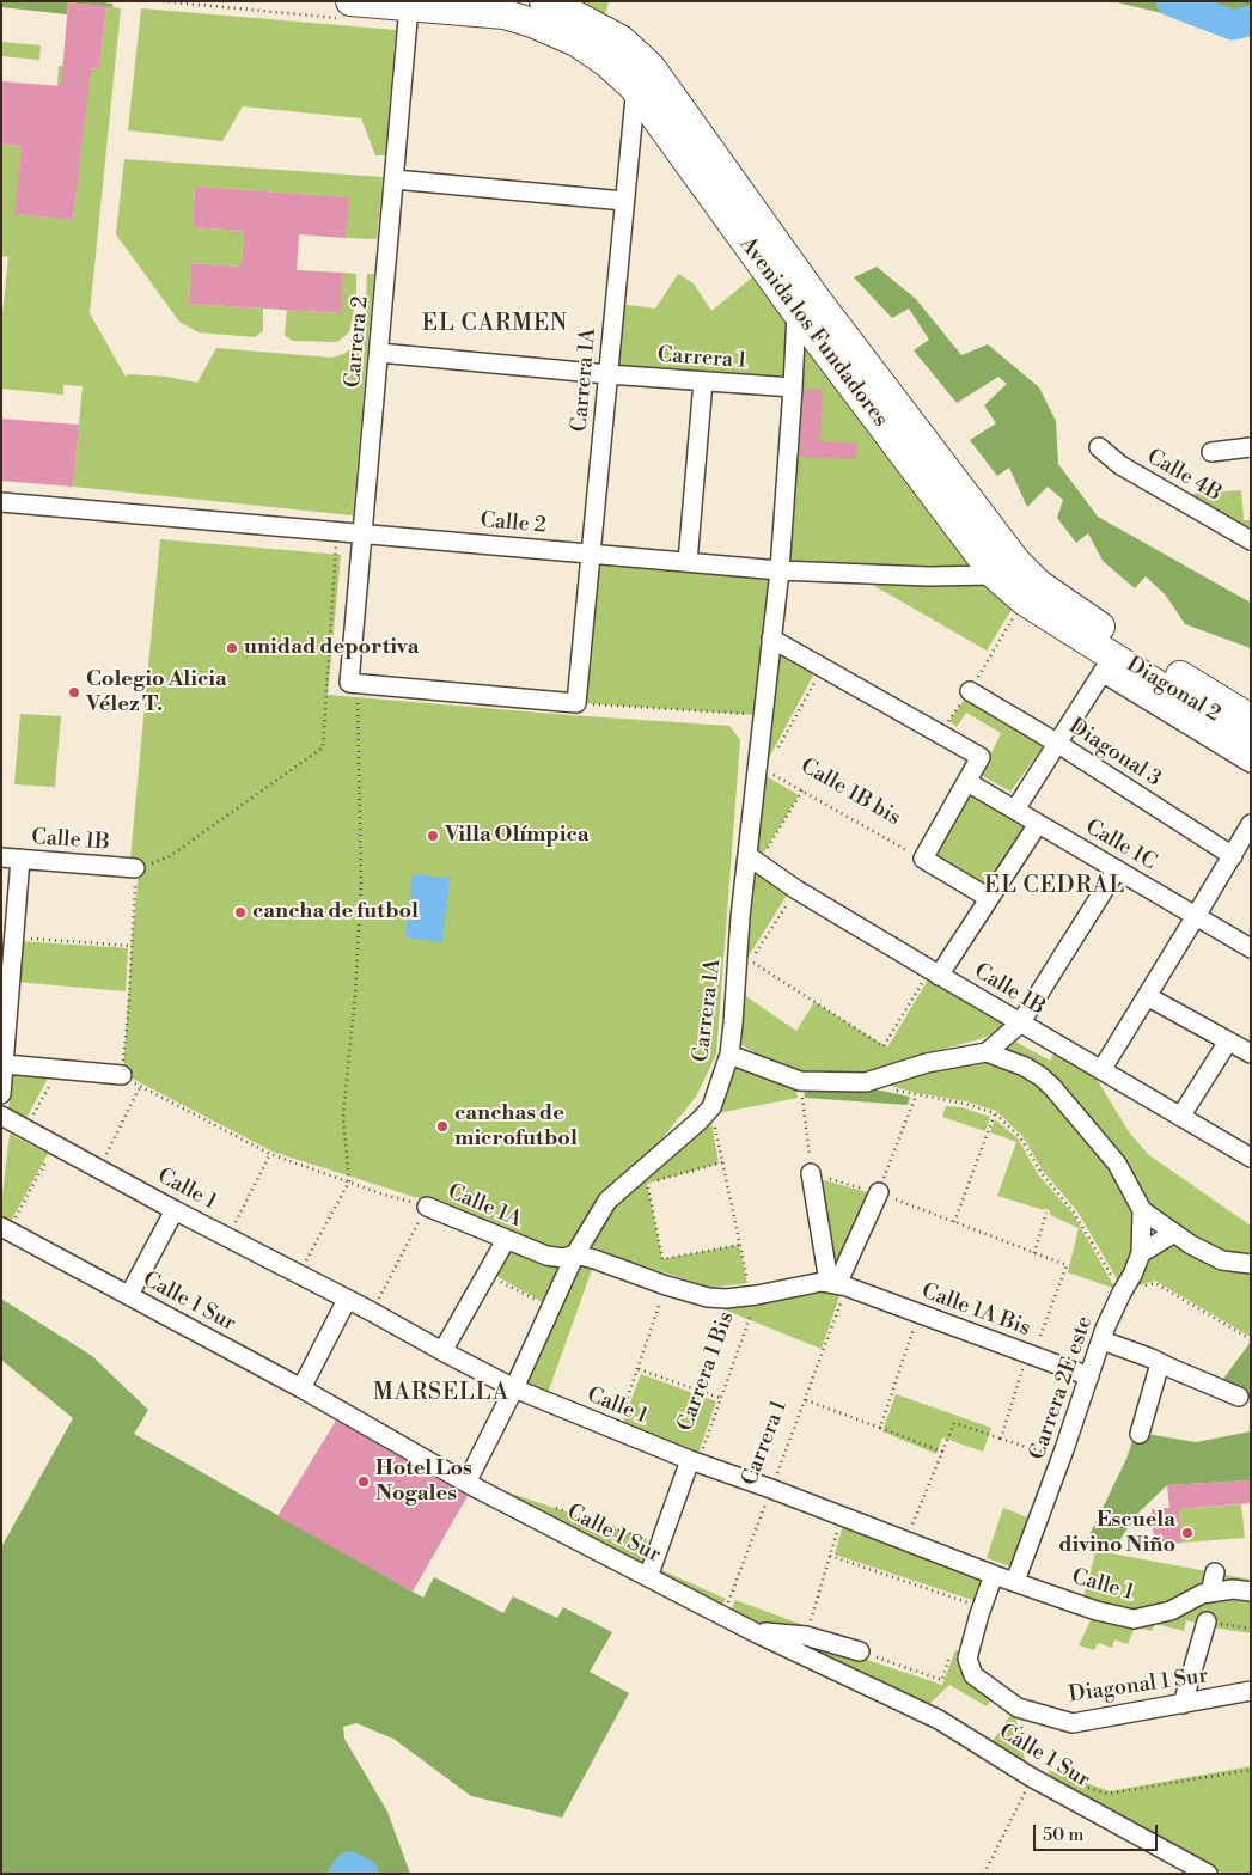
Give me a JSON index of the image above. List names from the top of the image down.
{
  "streets": {
    "main road": ["Avenida los Fundadores"],
    "street": [
      "Carrera 2",
      "Carrera 1",
      "Carrera 1A",
      "Calle 4B",
      "Calle 2",
      "Diagonal 2",
      "Diagonal 3",
      "Calle 1B",
      "Calle 1C",
      "Calle 1",
      "Calle 1A",
      "Calle 1 Sur",
      "Calle 1A Bis",
      "Carrera 1 Bis",
      "Carrera 2E este",
      "Diagonal 1 Sur"
    ],
    "path": ["Calle 1B bis"]
  },
  "crossings": [
    ["Avenida los Fundadores", "Carrera 2"],
    ["Avenida los Fundadores", "Carrera 1A"],
    ["Avenida los Fundadores", "Calle 2"],
    ["Avenida los Fundadores", "Diagonal 2"],
    ["Carrera 2", "Carrera 1"],
    ["Carrera 2", "Calle 2"],
    ["Carrera 1", "Carrera 1A"],
    ["Carrera 1", "Calle 1"],
    ["Carrera 1", "Calle 1A"],
    ["Carrera 1", "Calle 1 Sur"],
    ["Carrera 1", "Calle 1A Bis"],
    ["Carrera 1A", "Calle 2"],
    ["Carrera 1A", "Calle 1B bis"],
    ["Carrera 1A", "Calle 1B"],
    ["Carrera 1A", "Calle 1"],
    ["Carrera 1A", "Calle 1A"],
    ["Carrera 1A", "Calle 1 Sur"],
    ["Calle 1", "Carrera 1 Bis"],
    ["Calle 1", "Carrera 2E este"],
    ["Calle 1A", "Calle 1A Bis"],
    ["Calle 1A", "Carrera 1 Bis"],
    ["Calle 1 Sur", "Carrera 1 Bis"],
    ["Calle 1A Bis", "Carrera 2E este"]
  ],
  "districts": ["EL CARMEN", "EL CEDRAL", "MARSELLA"],
  "places": [
    "unidad deportiva",
    "Colegio Alicia Vélez T.",
    "Villa Olímpica",
    "cancha de futbol",
    "canchas de microfutbol",
    "Hotel Los Nogales",
    "Escuela divino Niño"
  ],
  "scale_bar": "50 m"
}
